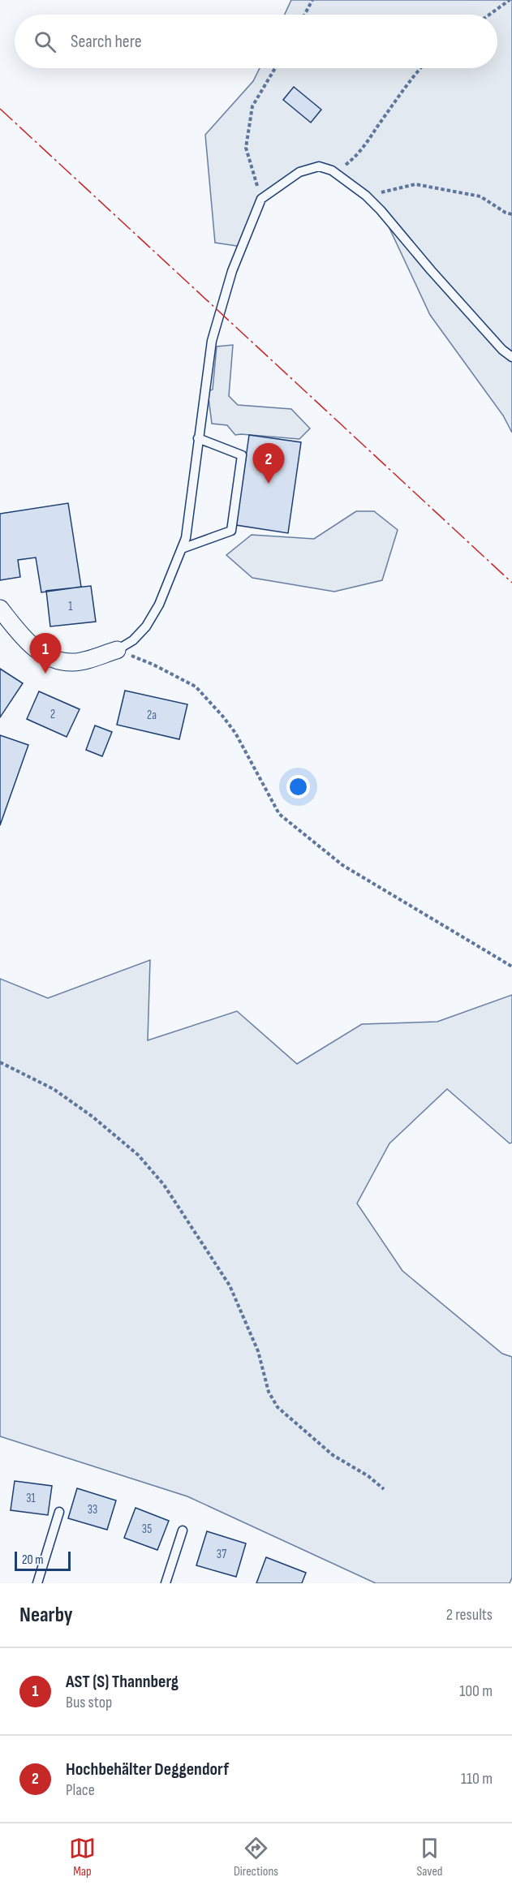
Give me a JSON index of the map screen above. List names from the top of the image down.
{
  "house_numbers": [
    "1",
    "2",
    "2a",
    "31",
    "33",
    "35",
    "37"
  ],
  "scale_bar": "20 m",
  "page": {
    "search": "Search here",
    "pins": ["2", "1"],
    "scale": "20 m",
    "heading": ["Nearby", "2 results"],
    "list": [
      {
        "mark": "1",
        "name": "AST (S) Thannberg",
        "note": "Bus stop",
        "value": "100 m"
      },
      {
        "mark": "2",
        "name": "Hochbehälter Deggendorf",
        "note": "Place",
        "value": "110 m"
      }
    ],
    "nav": ["Map", "Directions", "Saved"]
  }
}
